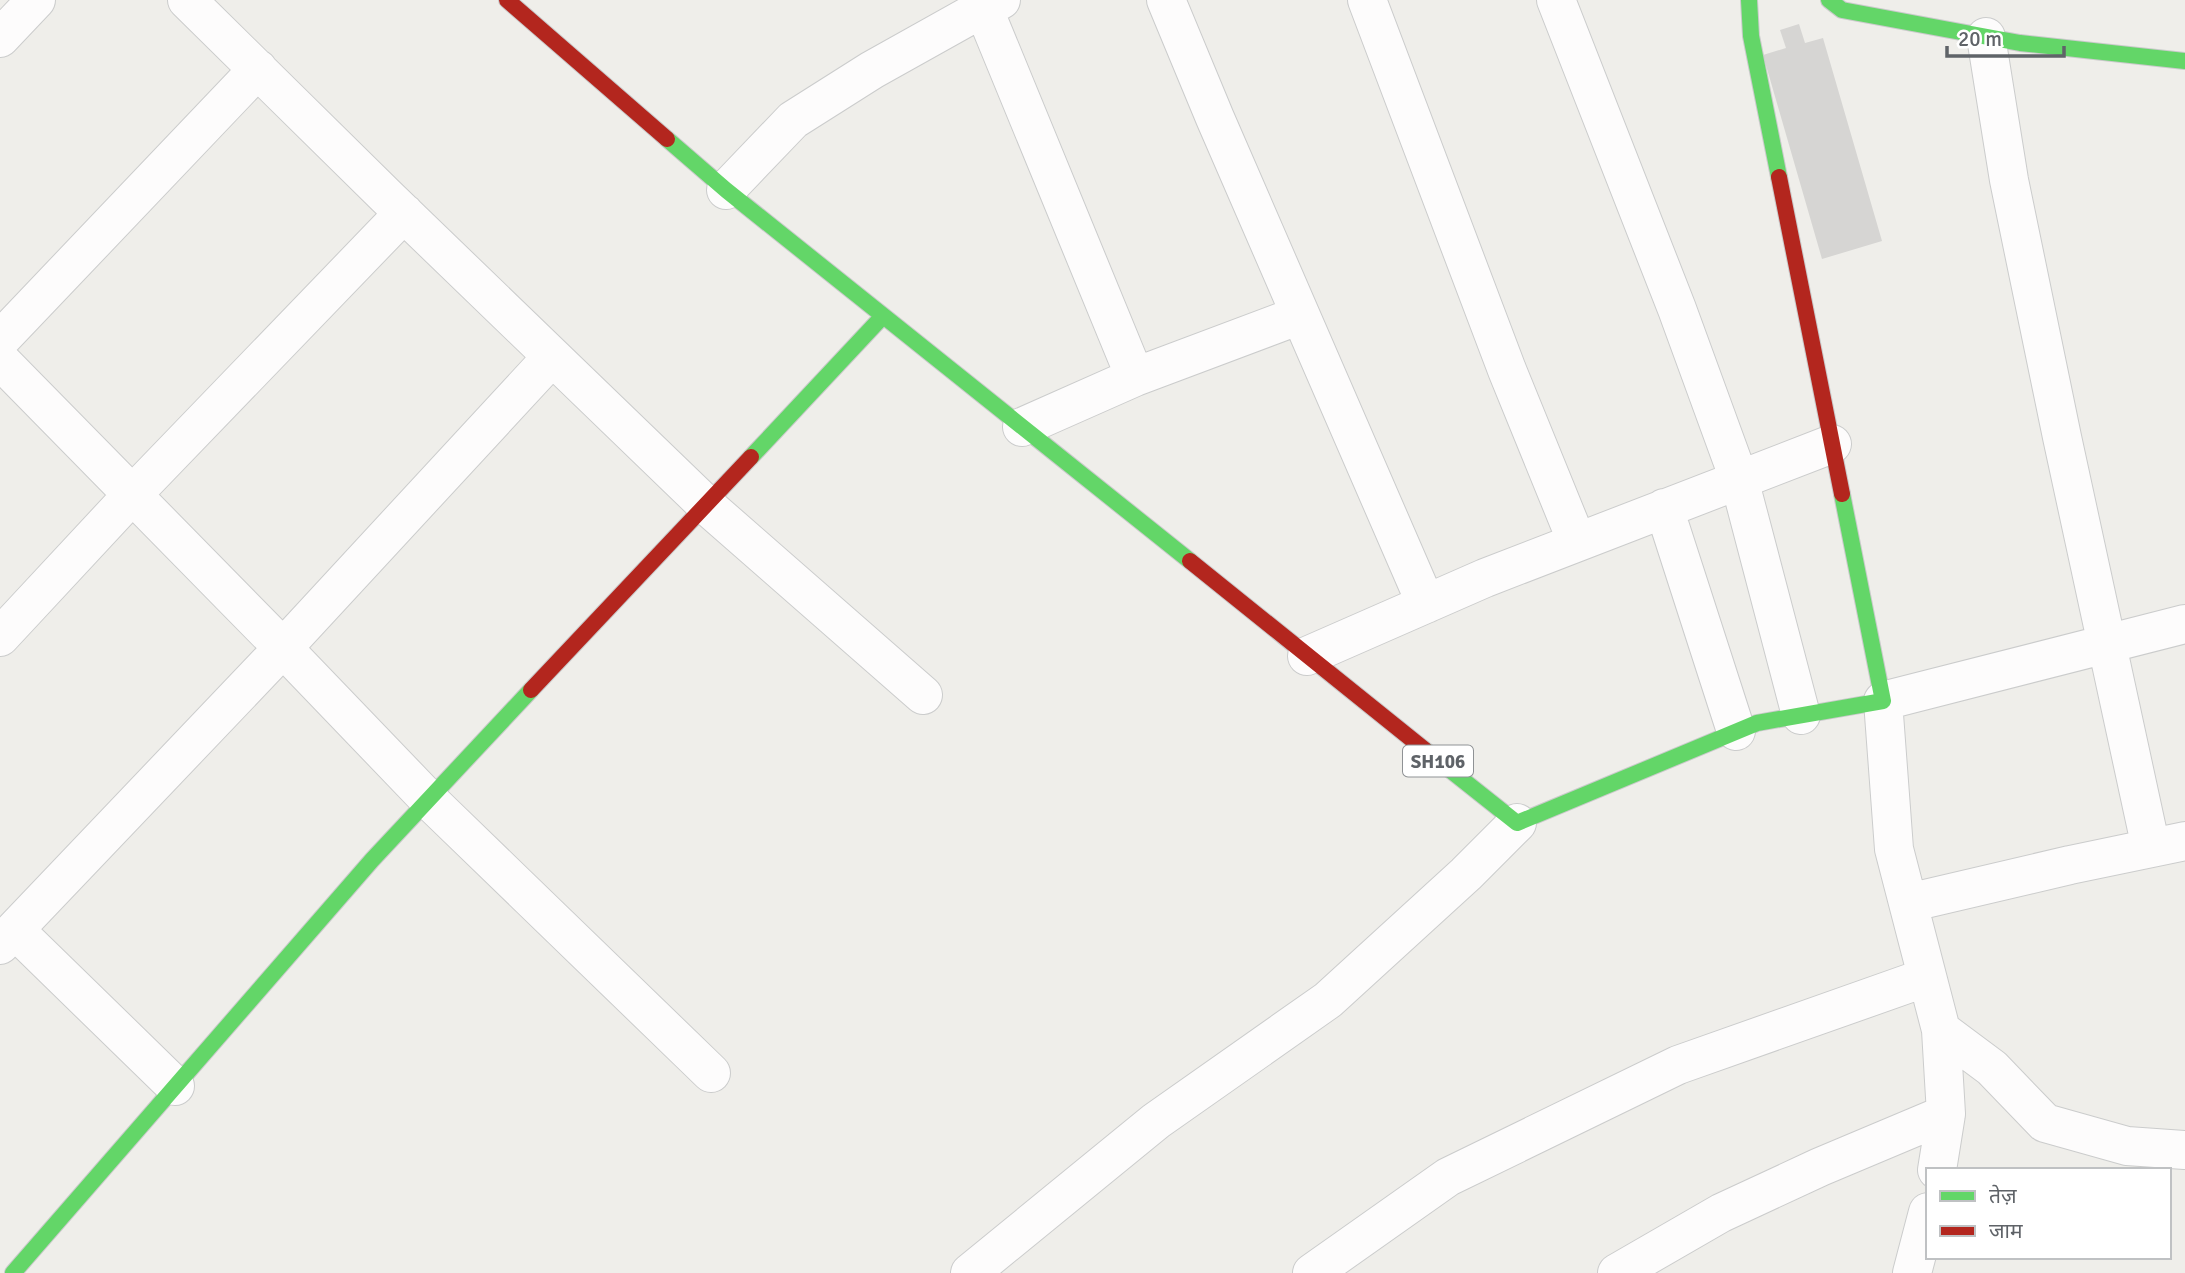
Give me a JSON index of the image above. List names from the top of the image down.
{
  "streets": {
    "main road": ["SH106"]
  },
  "legend": ["तेज़", "जाम"],
  "scale_bar": "20 m"
}
